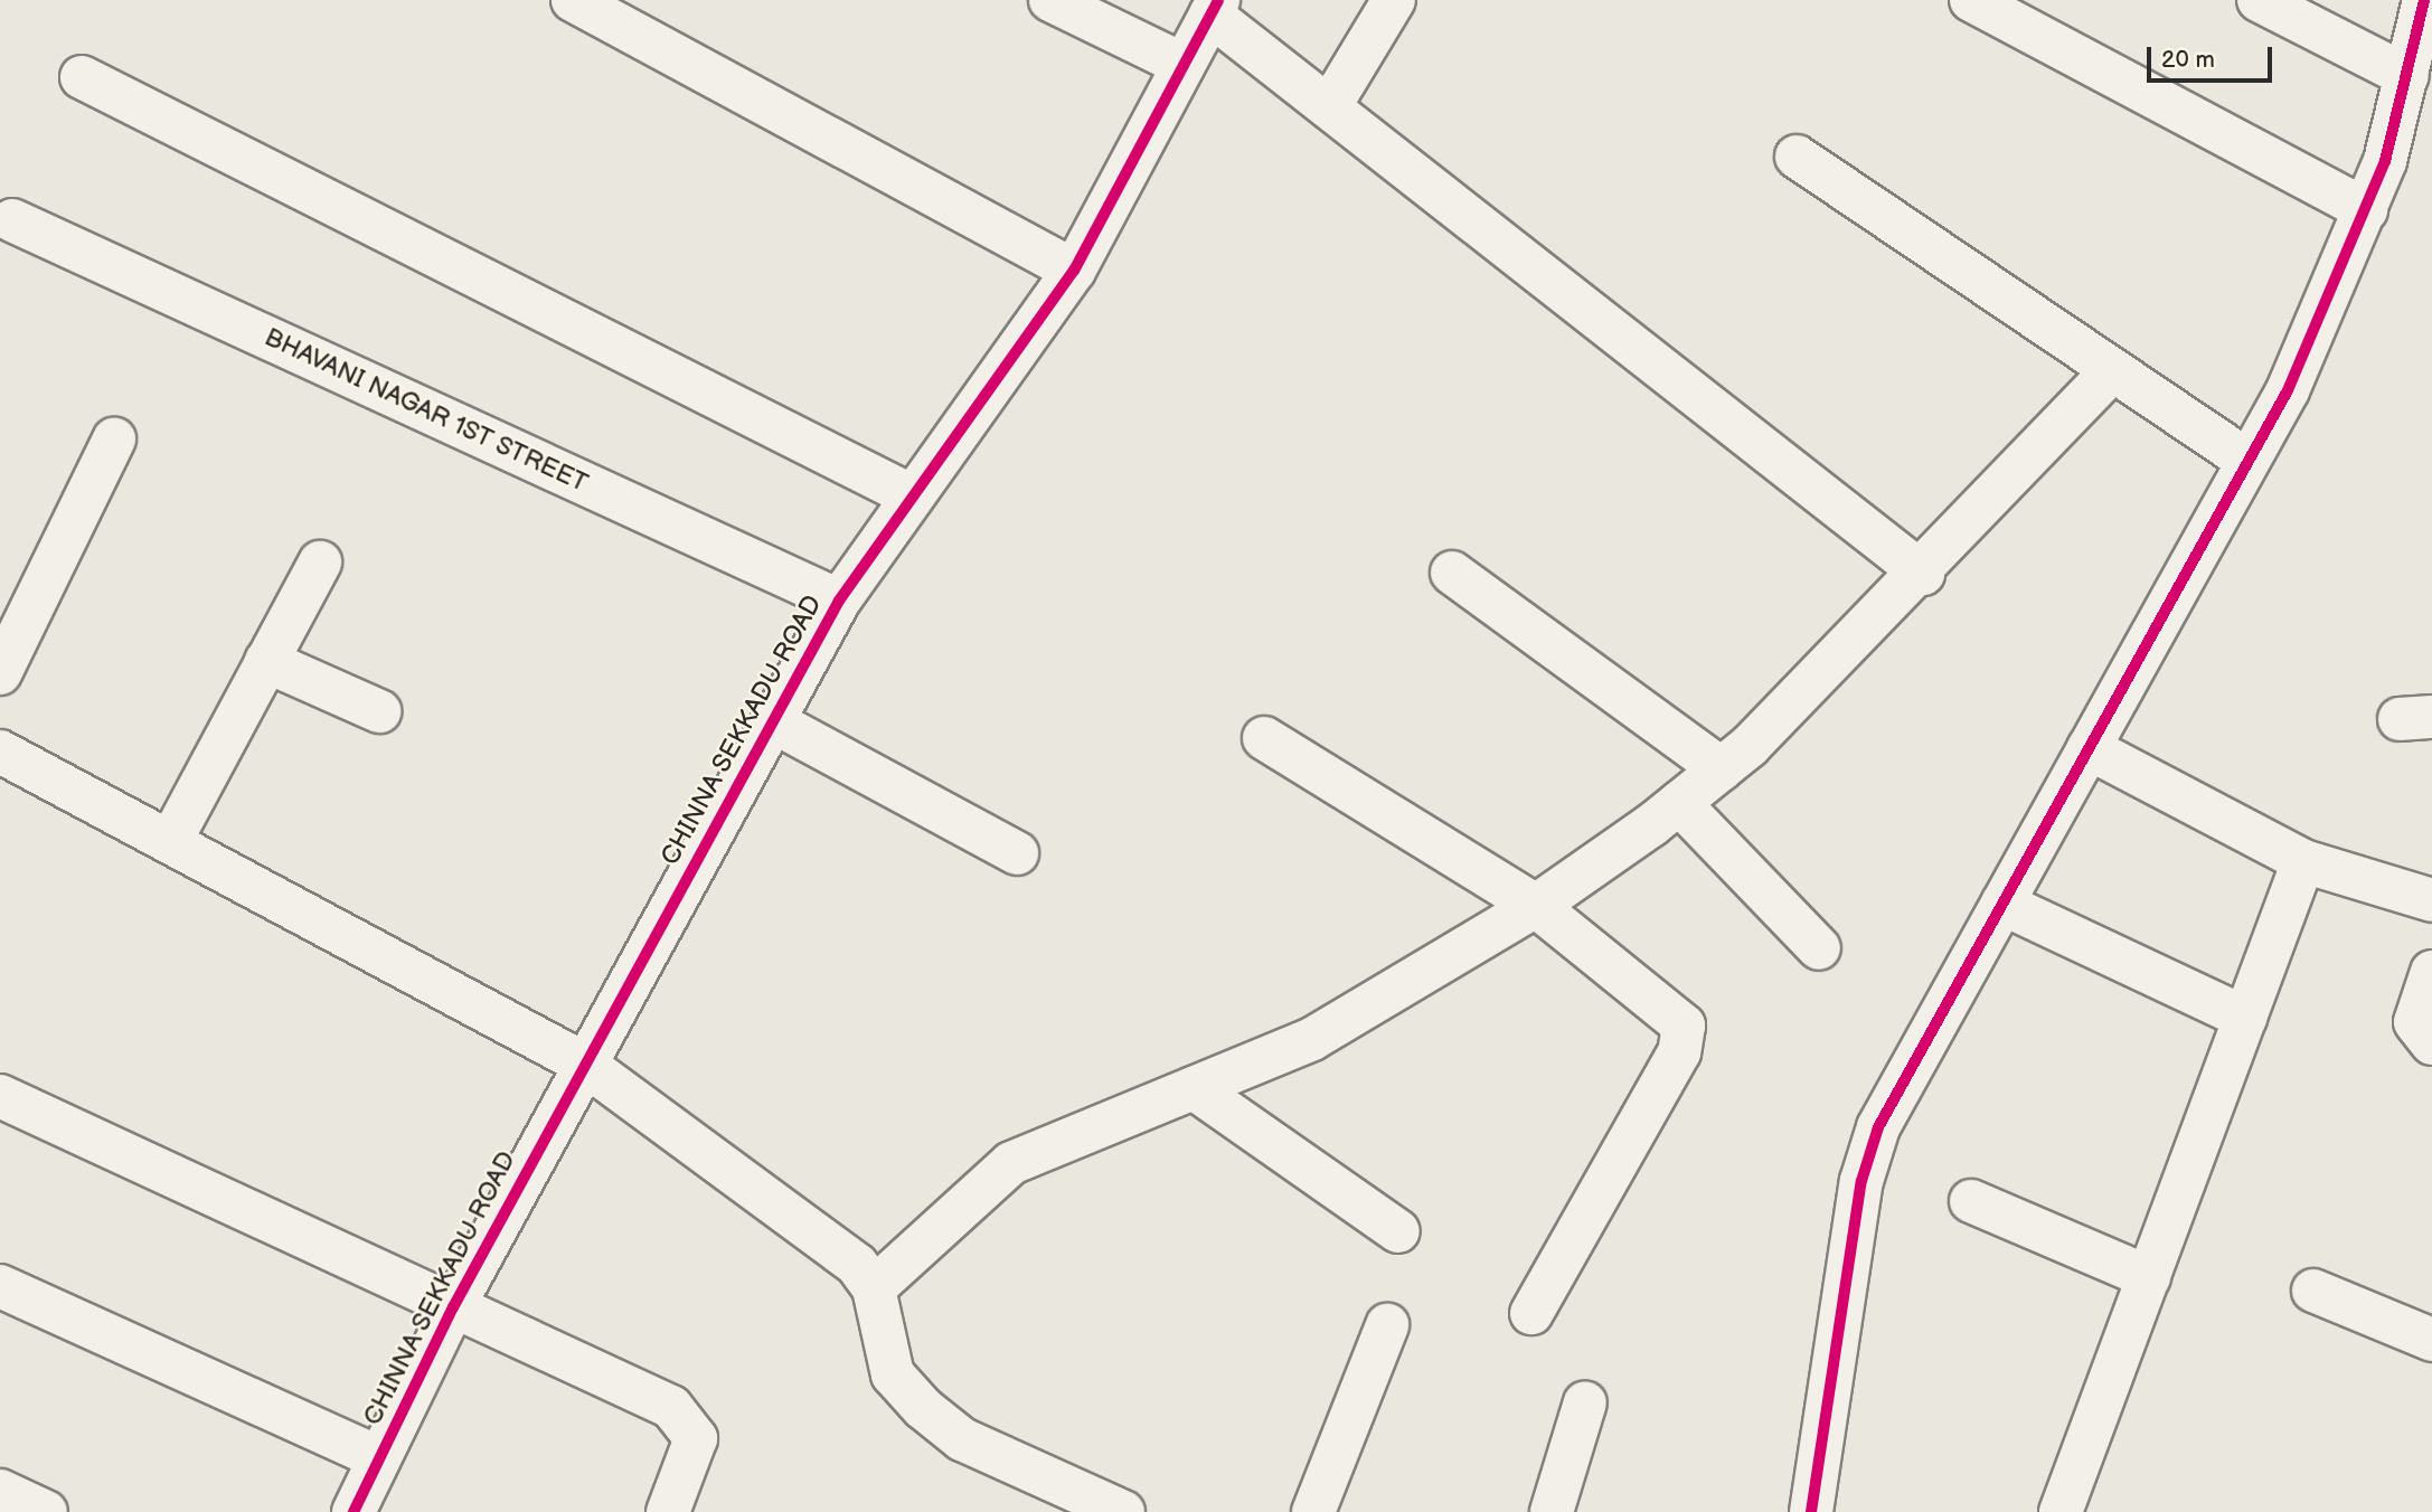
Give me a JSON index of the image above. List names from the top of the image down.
{
  "streets": {
    "street": ["BHAVANI NAGAR 1ST STREET", "CHINNA SEKKADU ROAD"]
  },
  "crossings": [
    ["BHAVANI NAGAR 1ST STREET", "CHINNA SEKKADU ROAD"]
  ],
  "scale_bar": "20 m"
}
